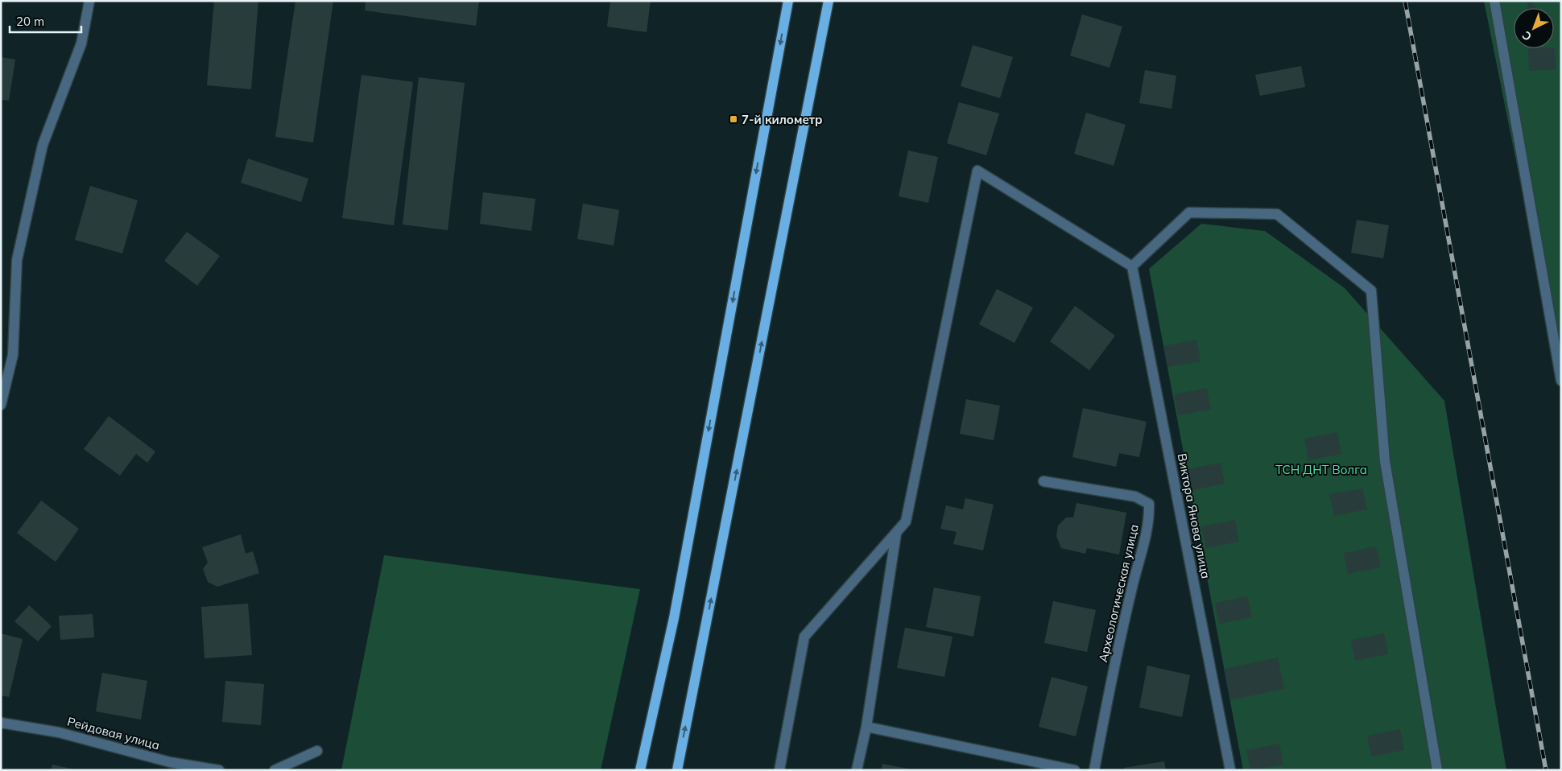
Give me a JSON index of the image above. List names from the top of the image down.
{
  "streets": {
    "street": ["Виктора Янова улица", "Археологическая улица", "Рейдовая улица"]
  },
  "parks": ["ТСН ДНТ Волга"],
  "places": {
    "transit": ["7-й километр"]
  },
  "scale_bar": "20 m",
  "north": "bottom left"
}
